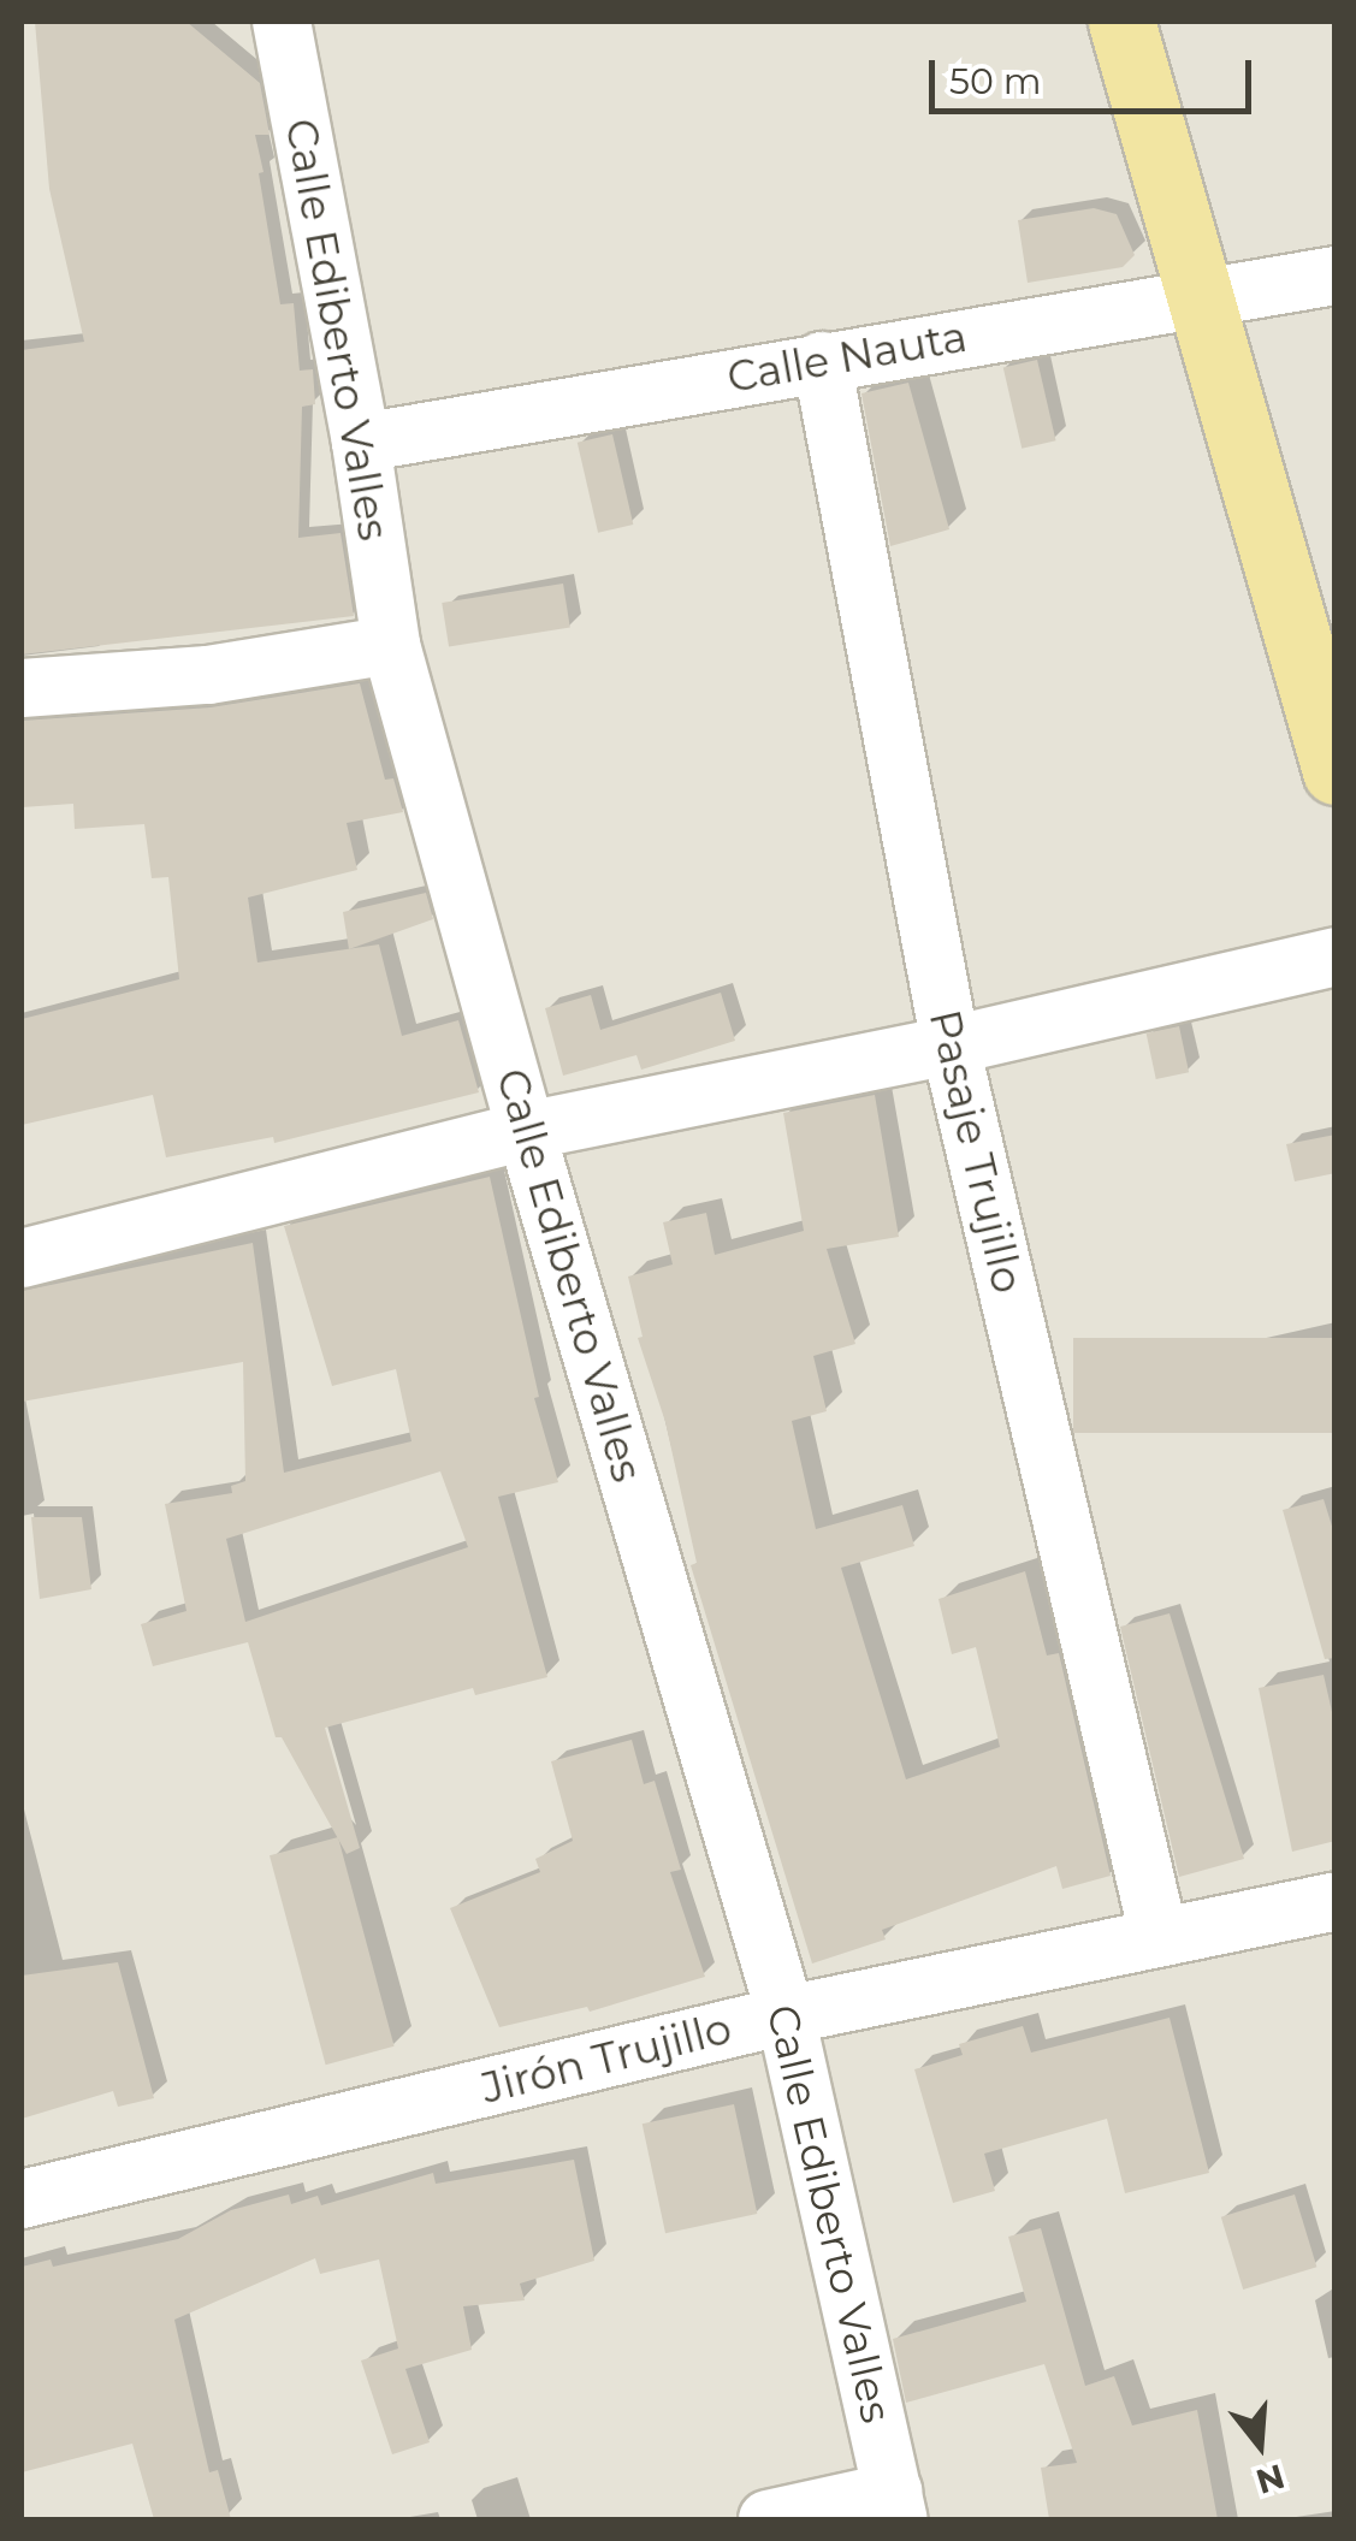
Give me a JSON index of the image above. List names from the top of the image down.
{
  "streets": {
    "street": [
      "Calle Ediberto Valles",
      "Calle Nauta",
      "Pasaje Trujillo",
      "Jirón Trujillo"
    ]
  },
  "crossings": [
    ["Calle Ediberto Valles", "Calle Nauta"],
    ["Calle Ediberto Valles", "Jirón Trujillo"],
    ["Calle Nauta", "Pasaje Trujillo"],
    ["Pasaje Trujillo", "Jirón Trujillo"]
  ],
  "scale_bar": "50 m",
  "north": "bottom"
}
